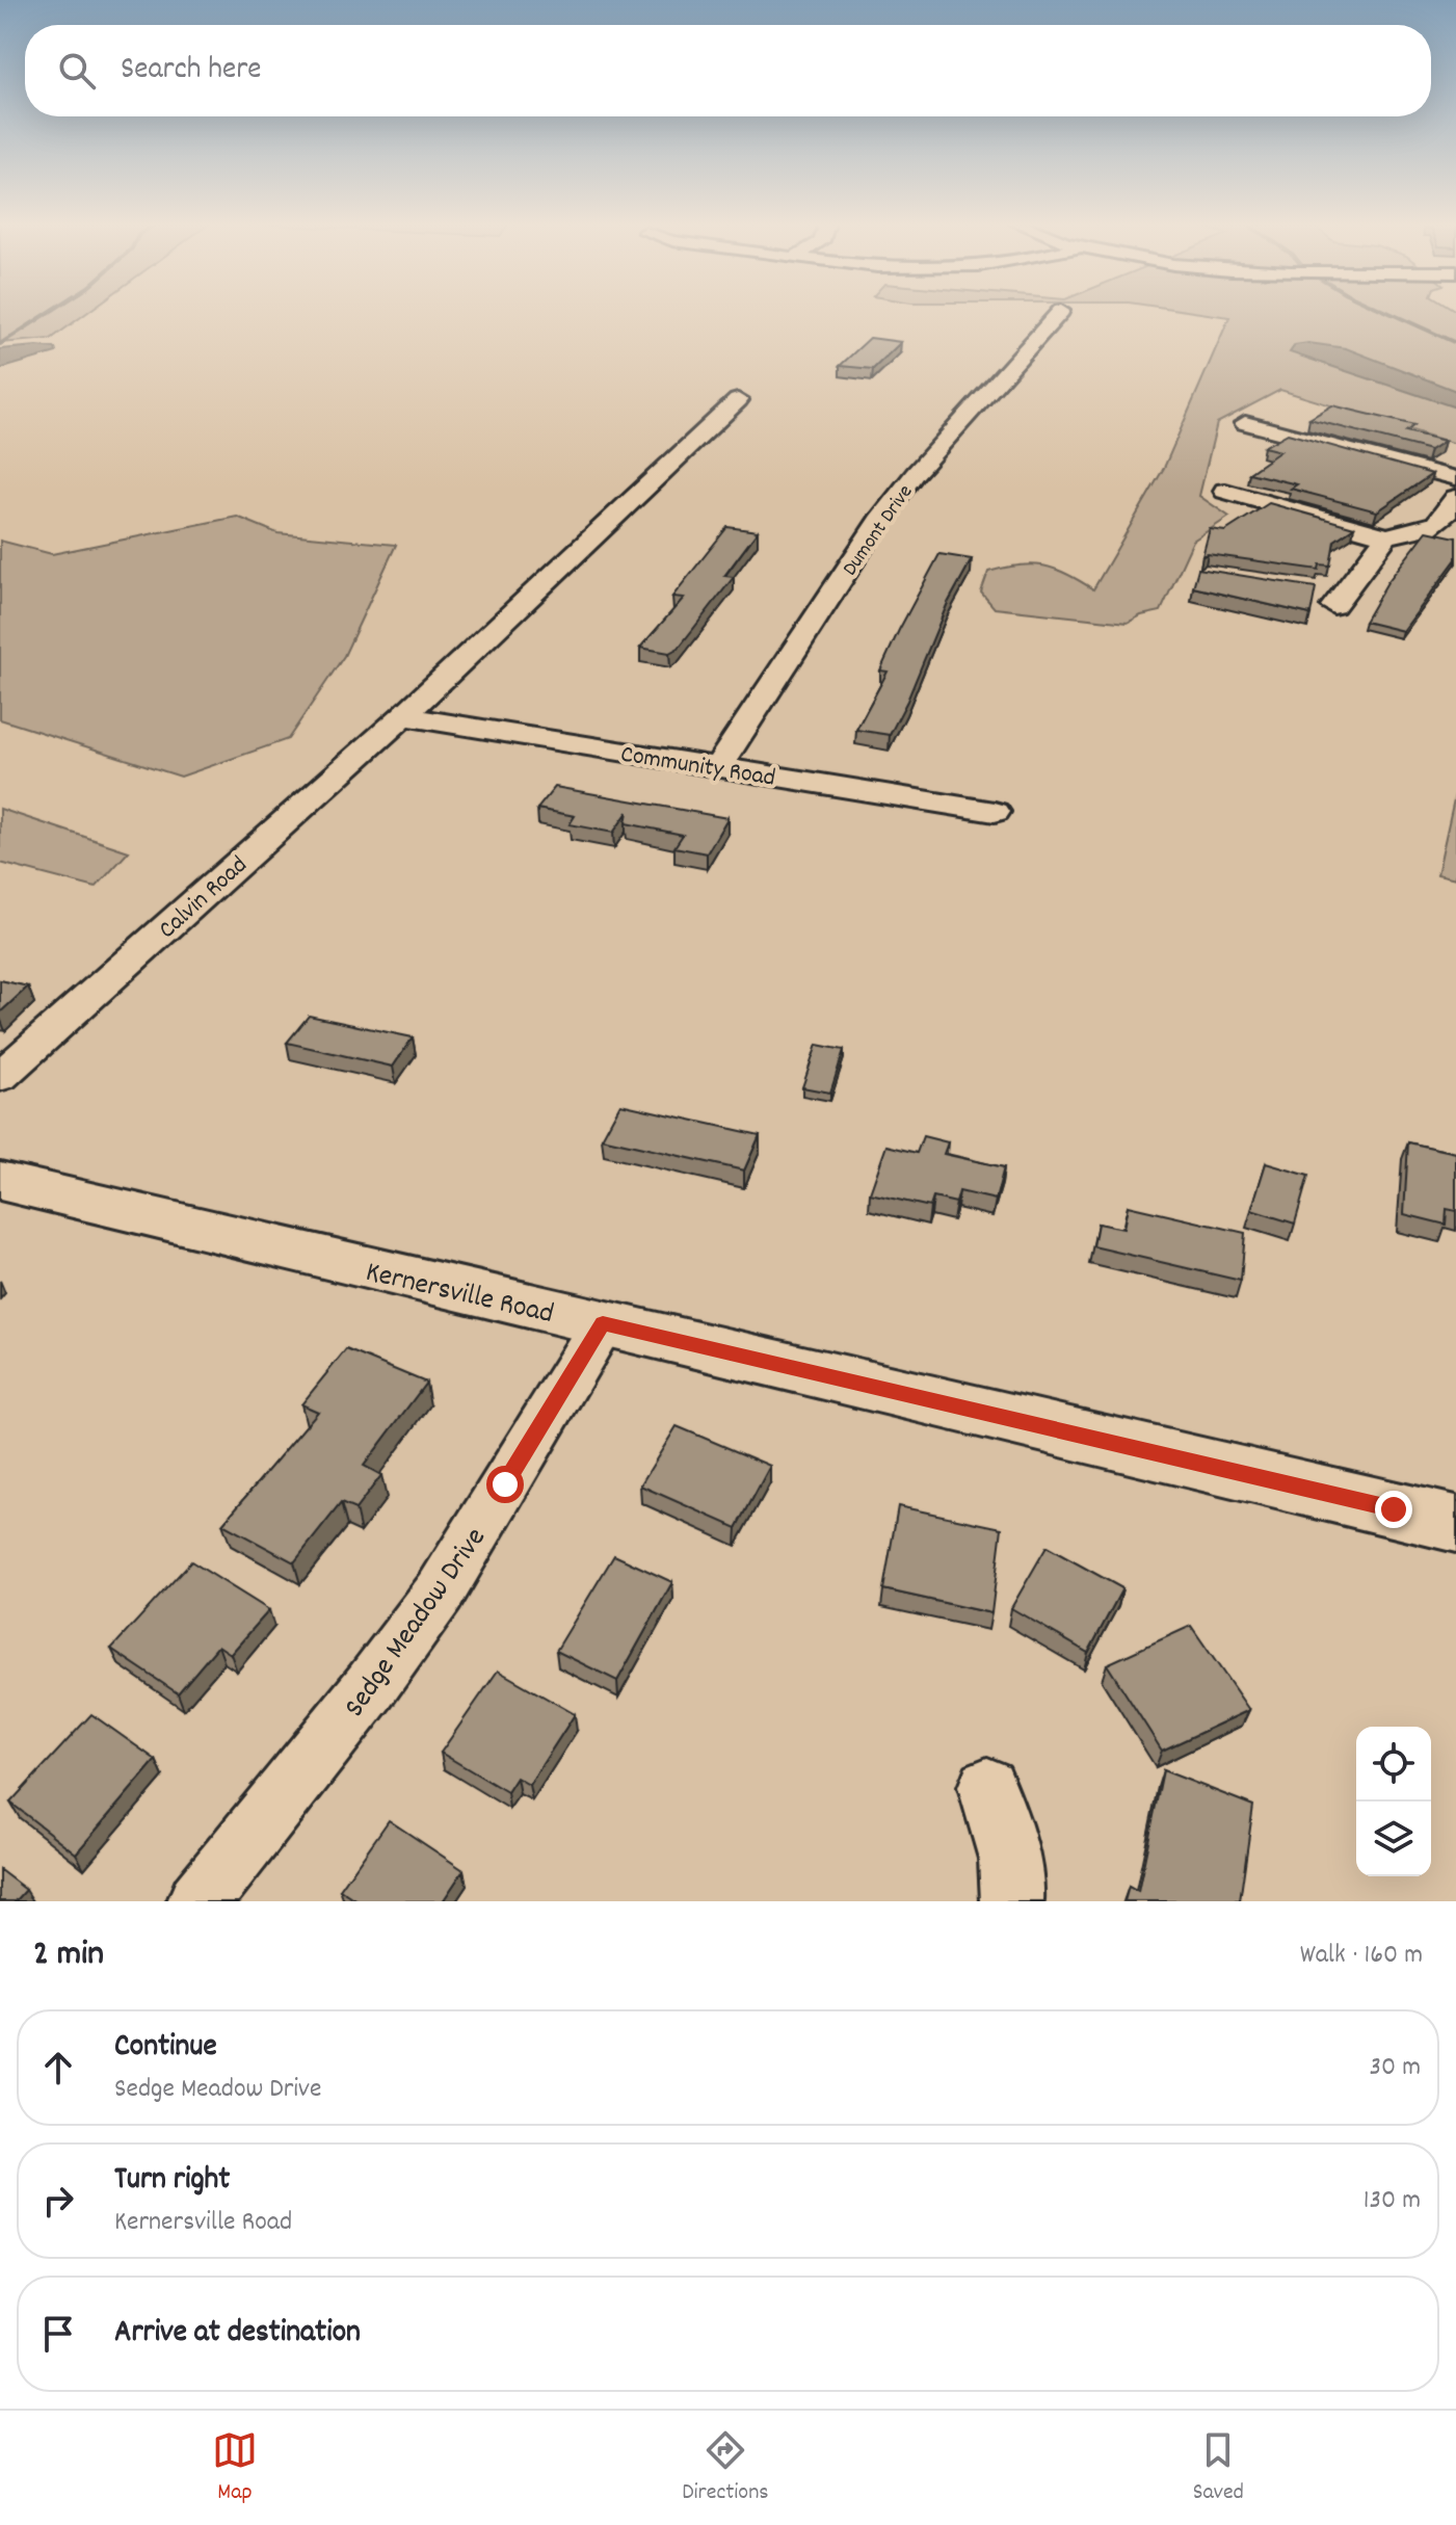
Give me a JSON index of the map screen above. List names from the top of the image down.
{
  "streets": {
    "main road": ["Kernersville Road"],
    "street": [
      "Dumont Drive",
      "Community Road",
      "Calvin Road",
      "Sedge Meadow Drive"
    ]
  },
  "crossings": [
    ["Dumont Drive", "Community Road"],
    ["Community Road", "Calvin Road"],
    ["Kernersville Road", "Sedge Meadow Drive"]
  ],
  "page": {
    "search": "Search here",
    "heading": ["2 min", "Walk · 160 m"],
    "list": [
      ["Continue", "Sedge Meadow Drive", "30 m"],
      ["Turn right", "Kernersville Road", "130 m"],
      "Arrive at destination"
    ],
    "nav": ["Map", "Directions", "Saved"]
  }
}
